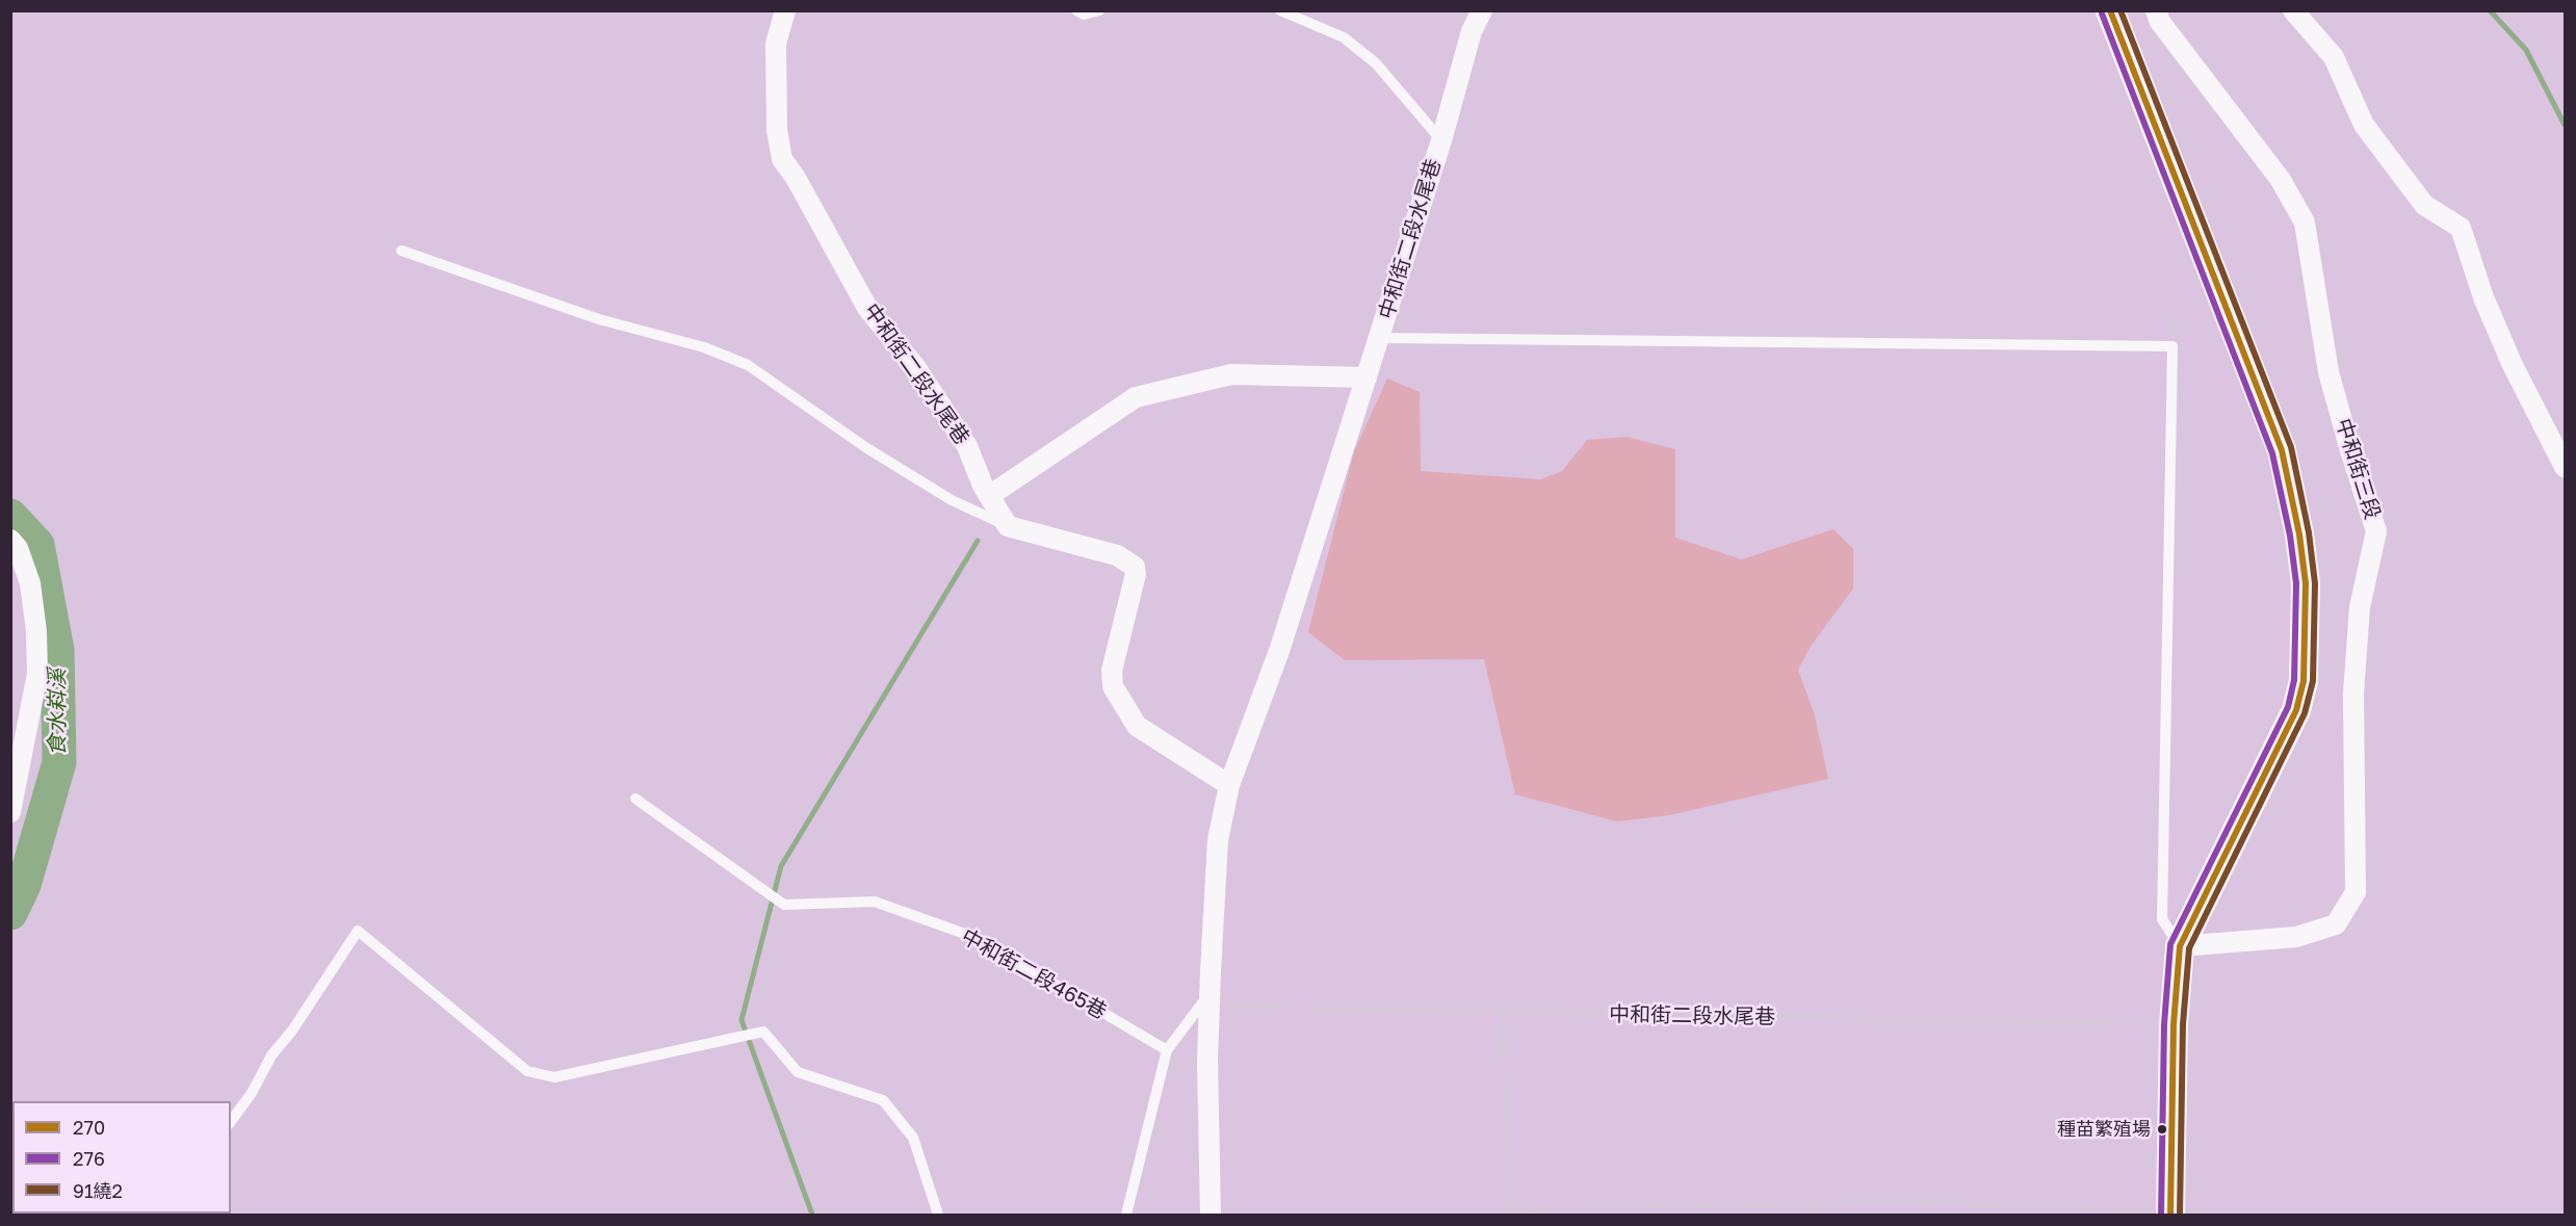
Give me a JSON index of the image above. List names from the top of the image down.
{
  "streets": {
    "street": ["中和街二段水尾巷", "中和街三段"],
    "lane": ["中和街二段465巷"]
  },
  "water": ["食水嵙溪"],
  "places": ["種苗繁殖場"],
  "lines": ["transit line 270", "transit line 91繞2", "transit line 276"],
  "legend": ["270", "276", "91繞2"]
}
